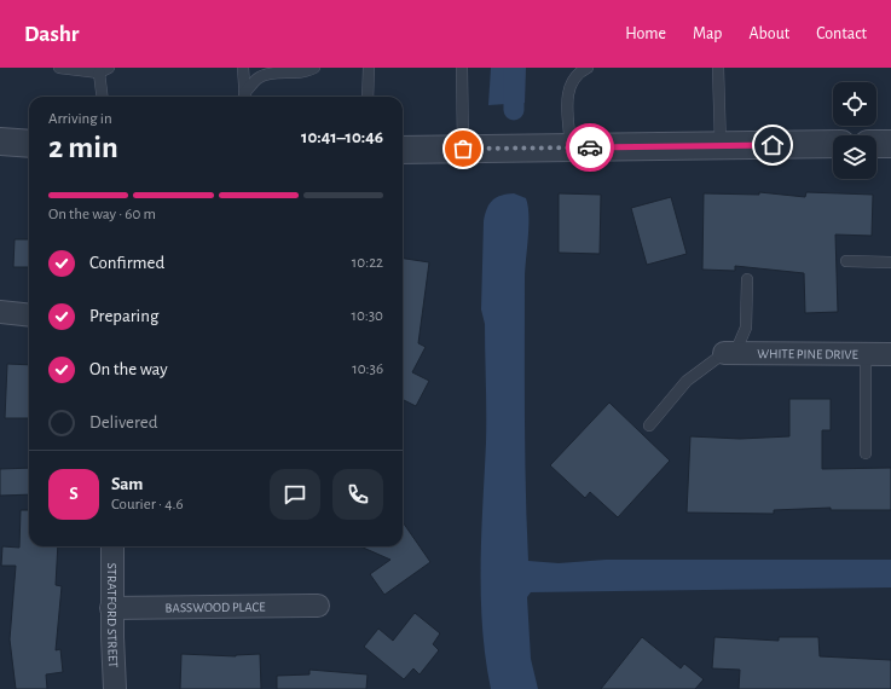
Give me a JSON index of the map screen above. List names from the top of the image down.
{
  "streets": {
    "street": ["WHITE PINE DRIVE", "BASSWOOD PLACE", "STRATFORD STREET"]
  },
  "crossings": [
    ["BASSWOOD PLACE", "STRATFORD STREET"]
  ],
  "page": {
    "header": "Dashr",
    "nav": [
      "Home",
      "Map",
      "About",
      "Contact"
    ],
    "heading": ["2 min", "Arriving in", "10:41–10:46"],
    "panel": ["Sam", "Courier · 4.6"],
    "bar": "On the way · 60 m",
    "list": [
      ["Confirmed", "10:22"],
      ["Preparing", "10:30"],
      ["On the way", "10:36"],
      "Delivered"
    ],
    "round": "S"
  }
}
